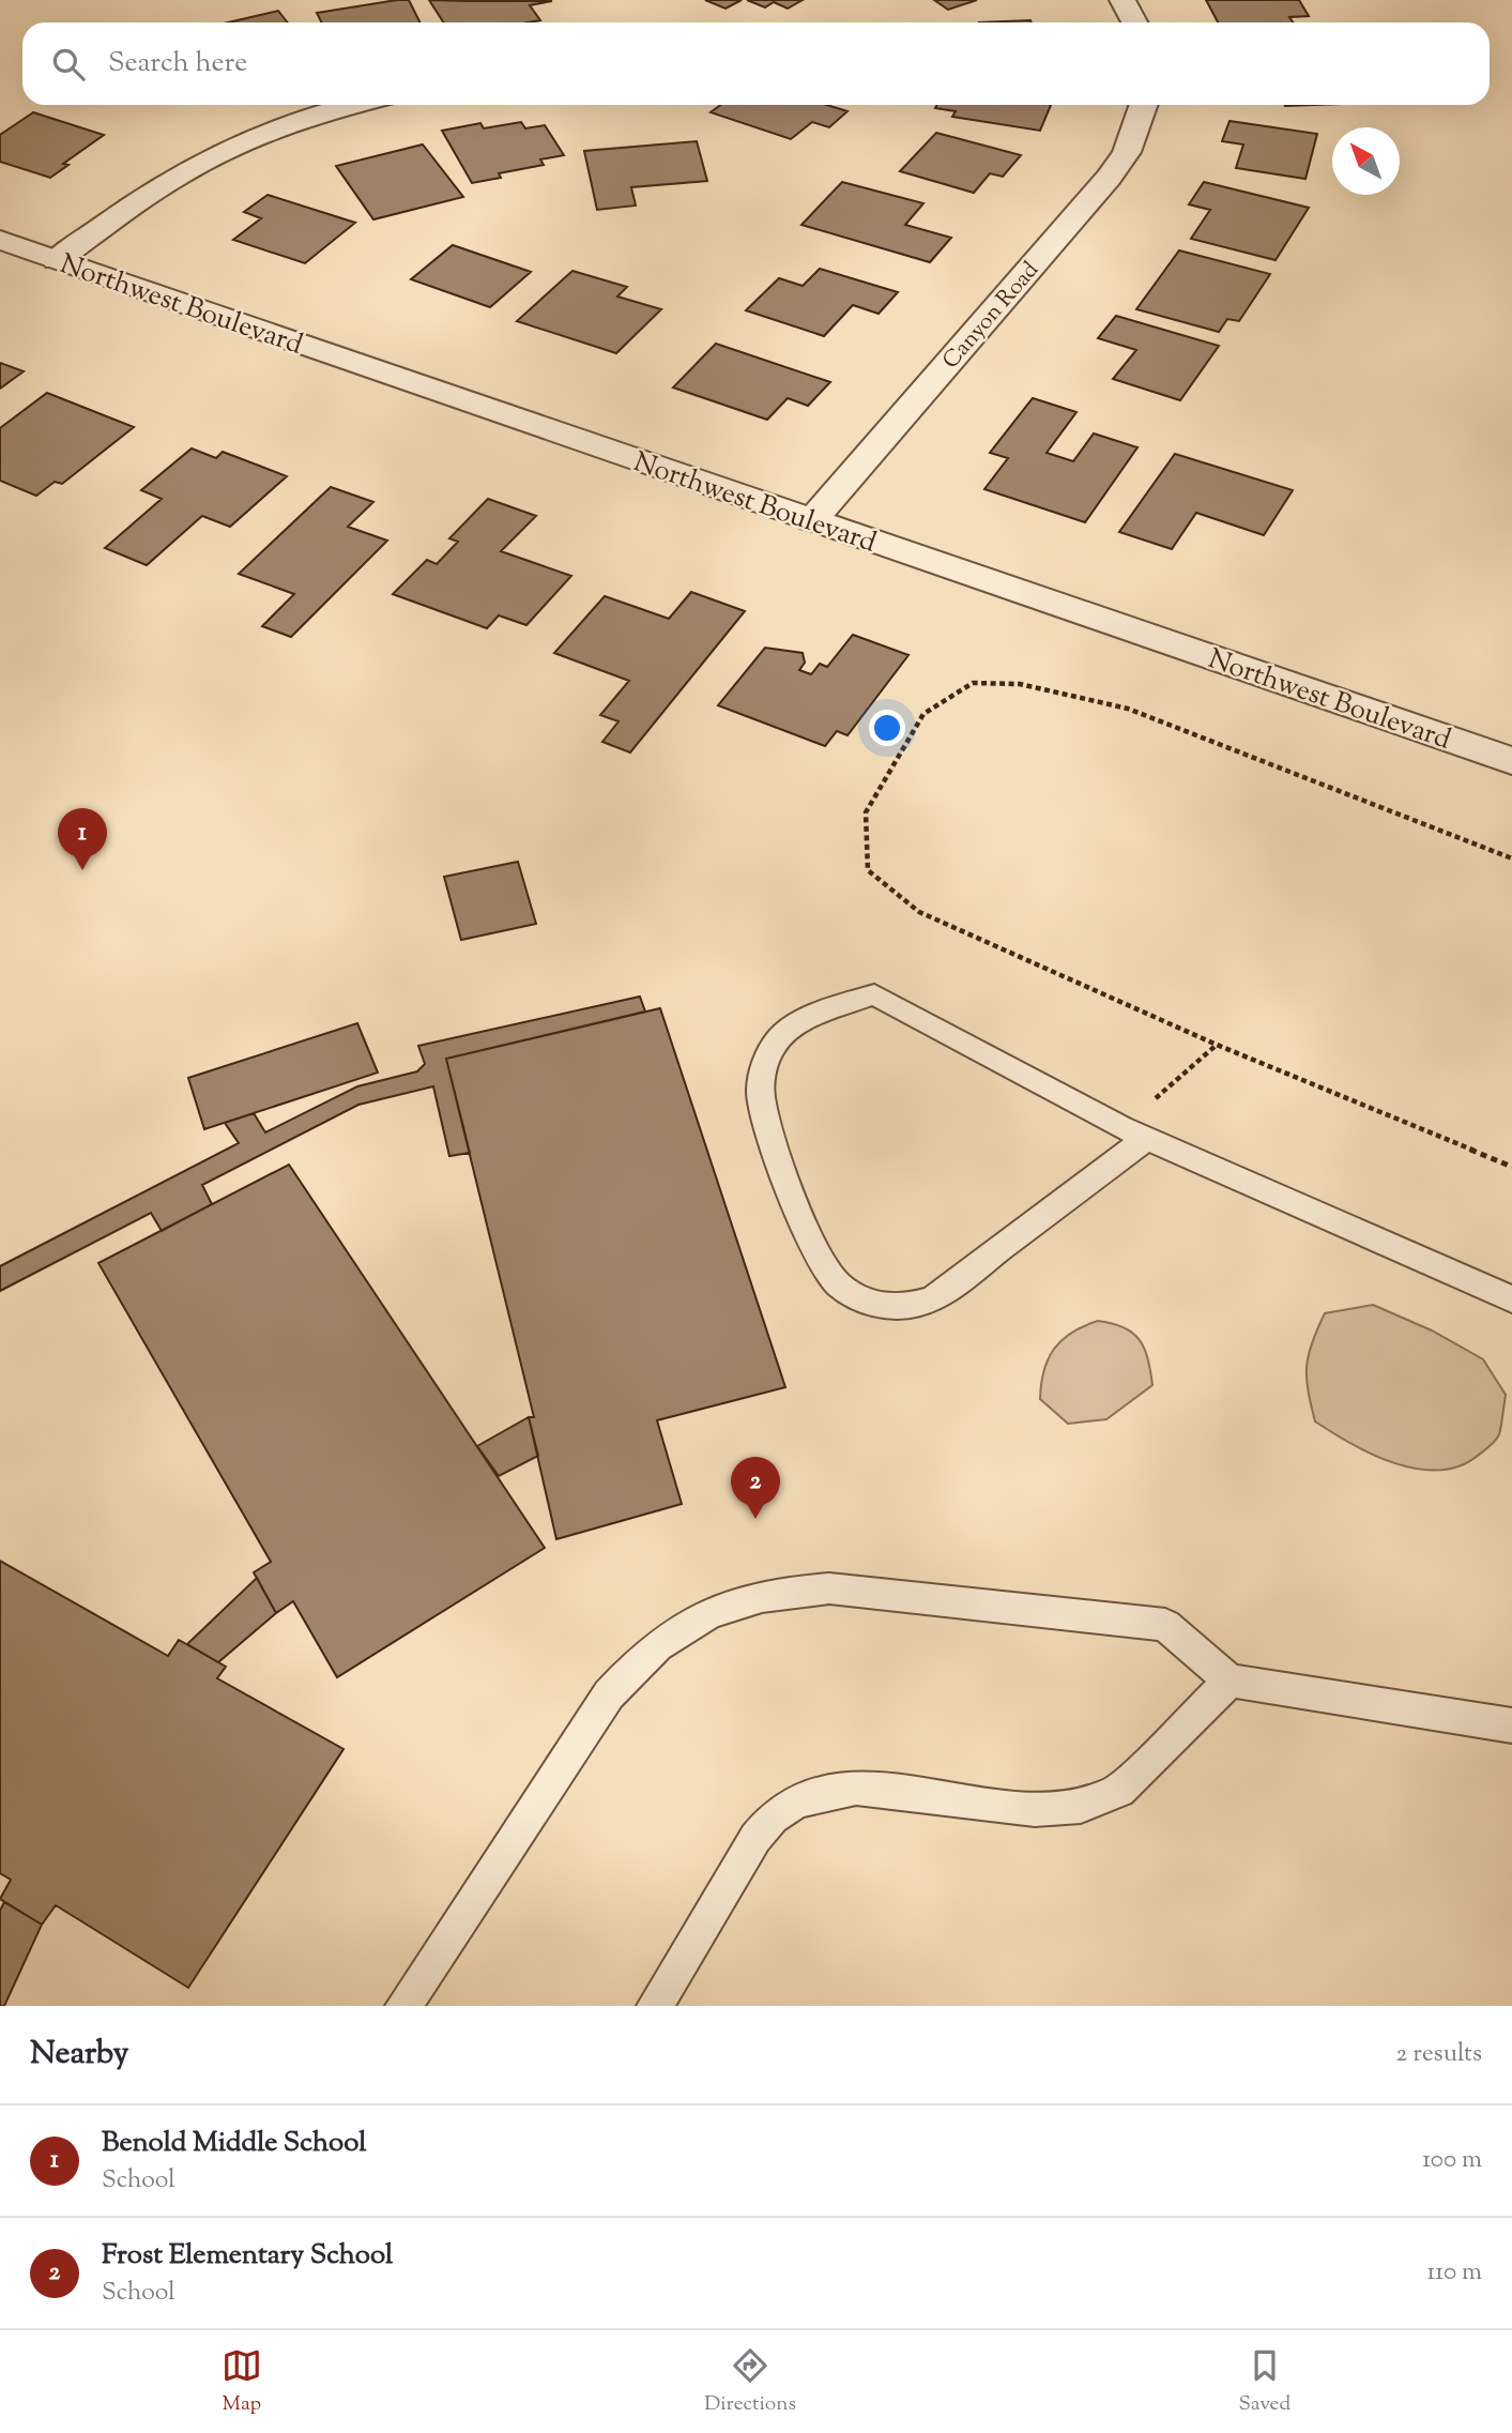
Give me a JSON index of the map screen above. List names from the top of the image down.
{
  "streets": {
    "street": ["Northwest Boulevard", "Canyon Road"]
  },
  "crossings": [
    ["Northwest Boulevard", "Canyon Road"]
  ],
  "north": "top left",
  "page": {
    "search": "Search here",
    "pins": ["1", "2"],
    "heading": ["Nearby", "2 results"],
    "list": [
      {
        "mark": "1",
        "name": "Benold Middle School",
        "note": "School",
        "value": "100 m"
      },
      {
        "mark": "2",
        "name": "Frost Elementary School",
        "note": "School",
        "value": "110 m"
      }
    ],
    "nav": ["Map", "Directions", "Saved"]
  }
}
